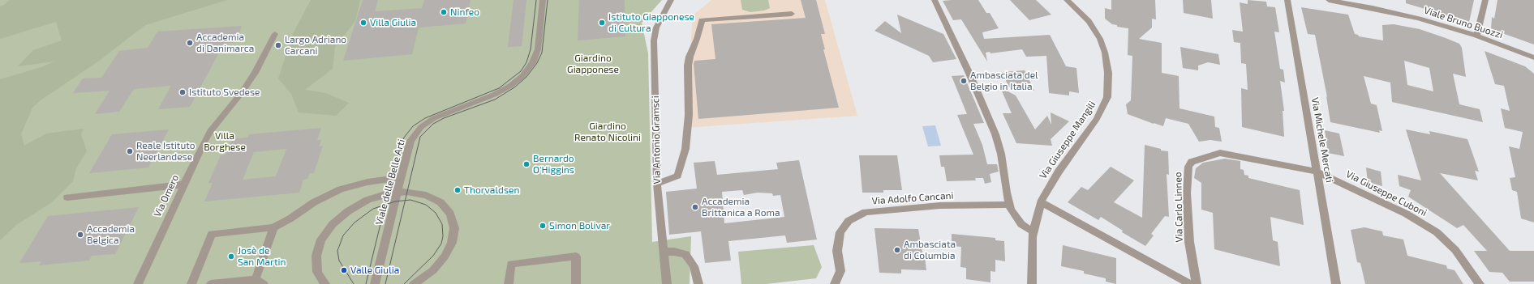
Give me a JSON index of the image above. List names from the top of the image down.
{
  "streets": {
    "street": [
      "Viale Bruno Buozzi",
      "Via Antonio Gramsci",
      "Via Giuseppe Mangili",
      "Via Michele Mercati",
      "Viale delle Belle Arti",
      "Via Giuseppe Cuboni",
      "Via Omero",
      "Via Adolfo Cancani",
      "Via Carlo Linneo"
    ]
  },
  "crossings": [
    ["Via Michele Mercati", "Via Giuseppe Cuboni"],
    ["Via Michele Mercati", "Via Carlo Linneo"],
    ["Via Giuseppe Cuboni", "Via Carlo Linneo"]
  ],
  "parks": ["Giardino Giapponese", "Giardino Renato Nicolini", "Villa Borghese"],
  "places": [
    "Ninfeo",
    "Villa Giulia",
    "Istituto Giapponese di Cultura",
    "Accademia di Danimarca",
    "Largo Adriano Carcani",
    "Ambasciata del Belgio in Italia",
    "Istituto Svedese",
    "Reale Istituto Neerlandese",
    "Bernardo O'Higgins",
    "Thorvaldsen",
    "Accademia Brittanica a Roma",
    "Simon Bolivar",
    "Accademia Belgica",
    "Ambasciata di Columbia",
    "Josè de San Martin",
    "Valle Giulia"
  ]
}
